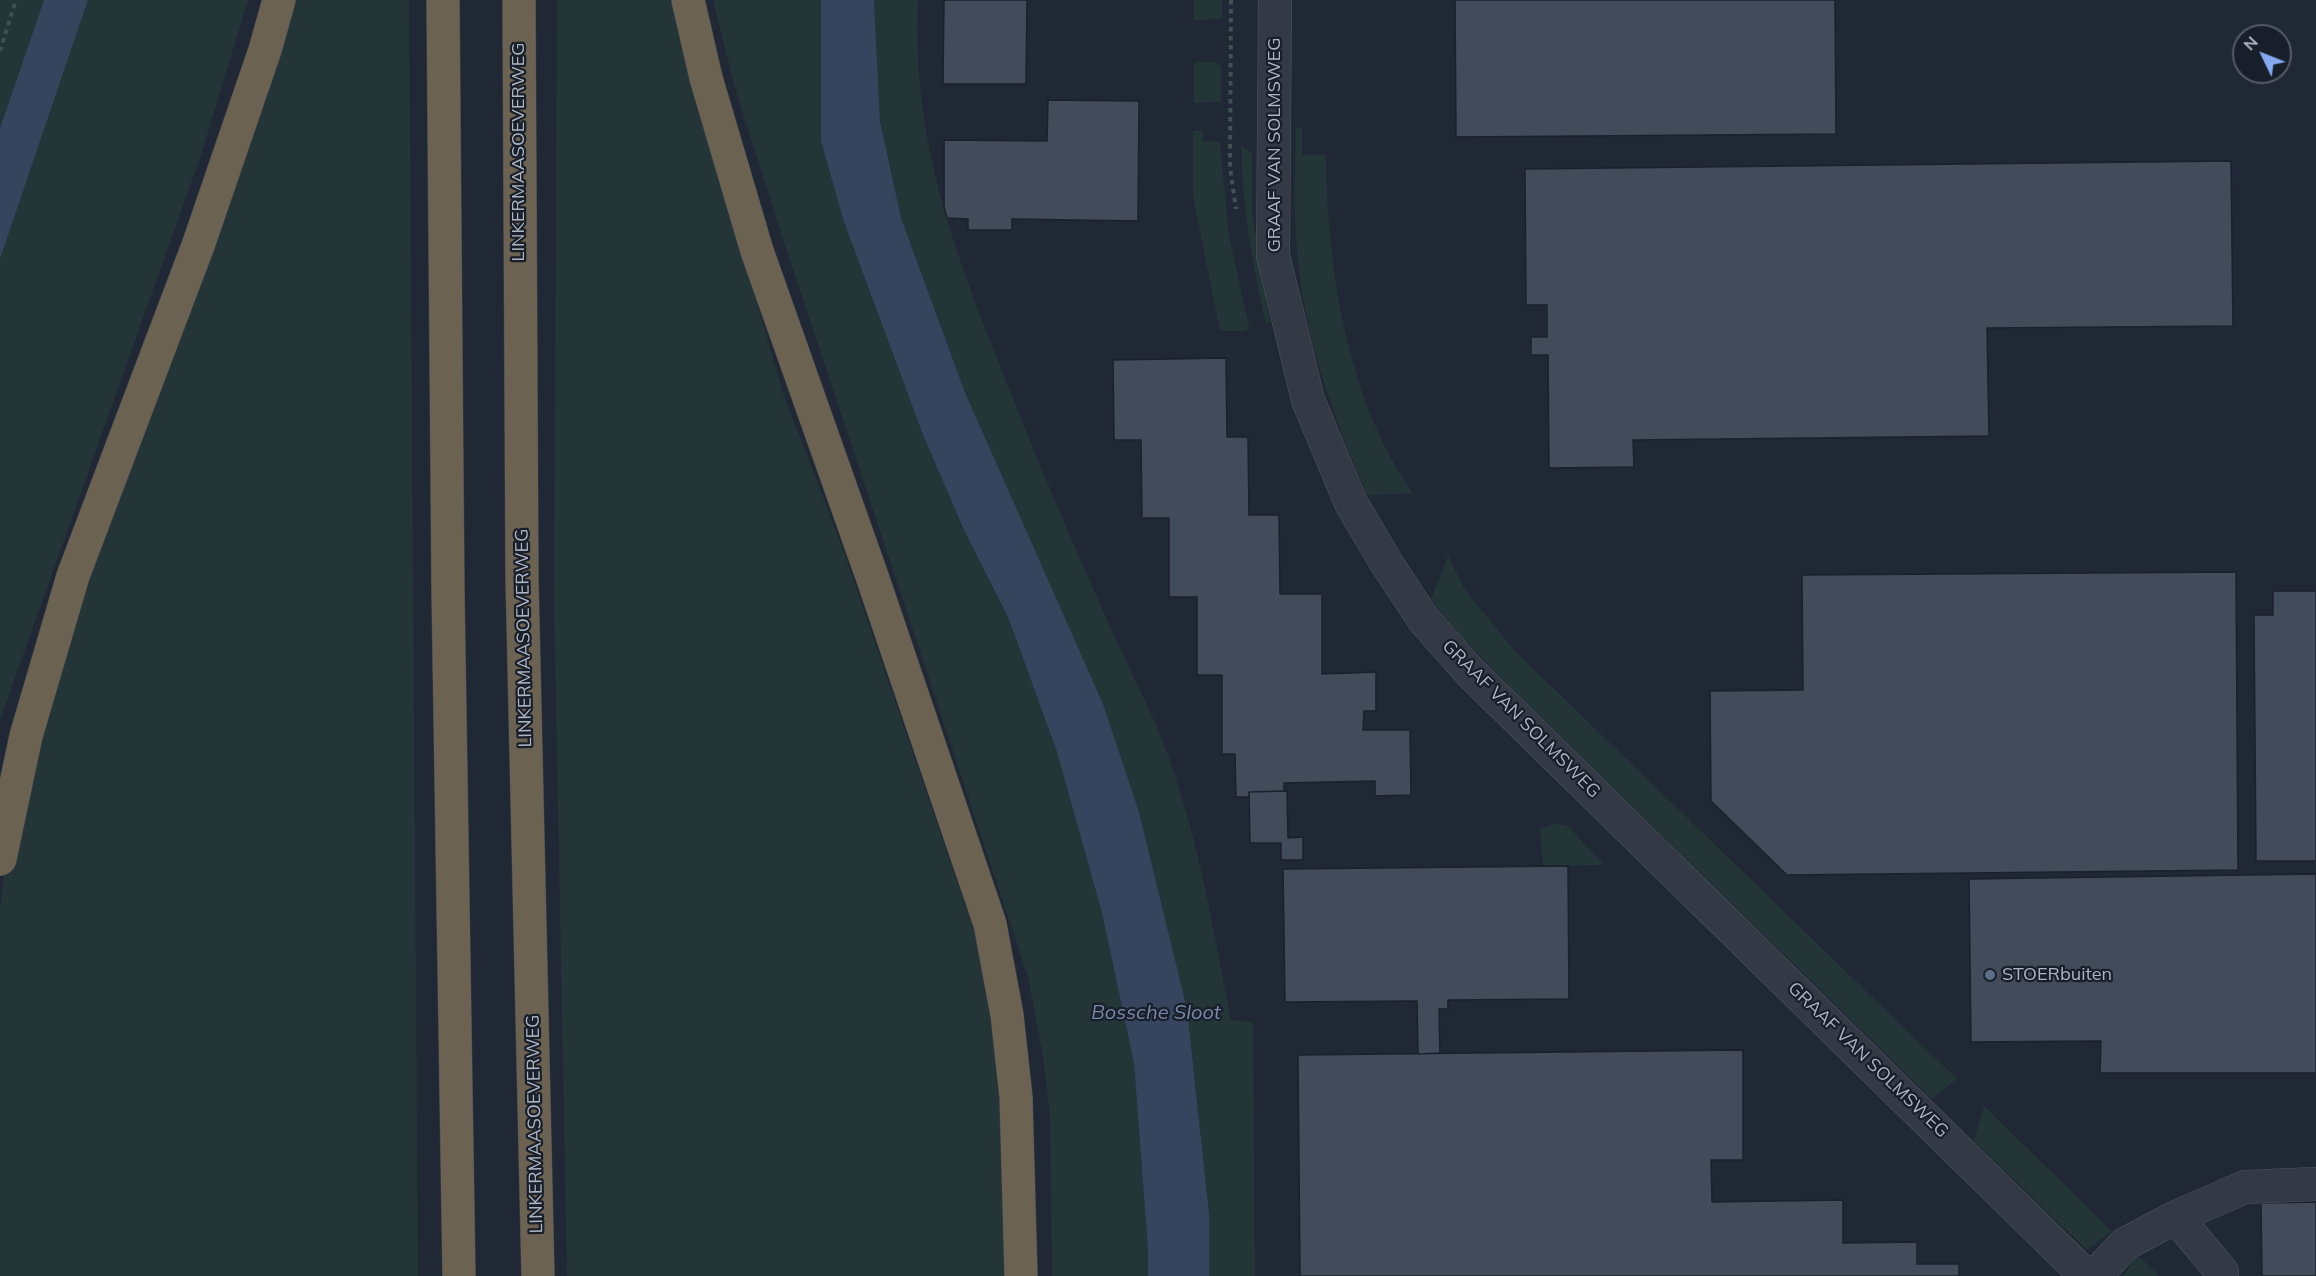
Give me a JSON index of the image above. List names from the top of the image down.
{
  "streets": {
    "highway": ["LINKERMAASOEVERWEG"],
    "street": ["GRAAF VAN SOLMSWEG"]
  },
  "water": ["Bossche Sloot"],
  "places": ["STOERbuiten"],
  "north": "top left"
}
